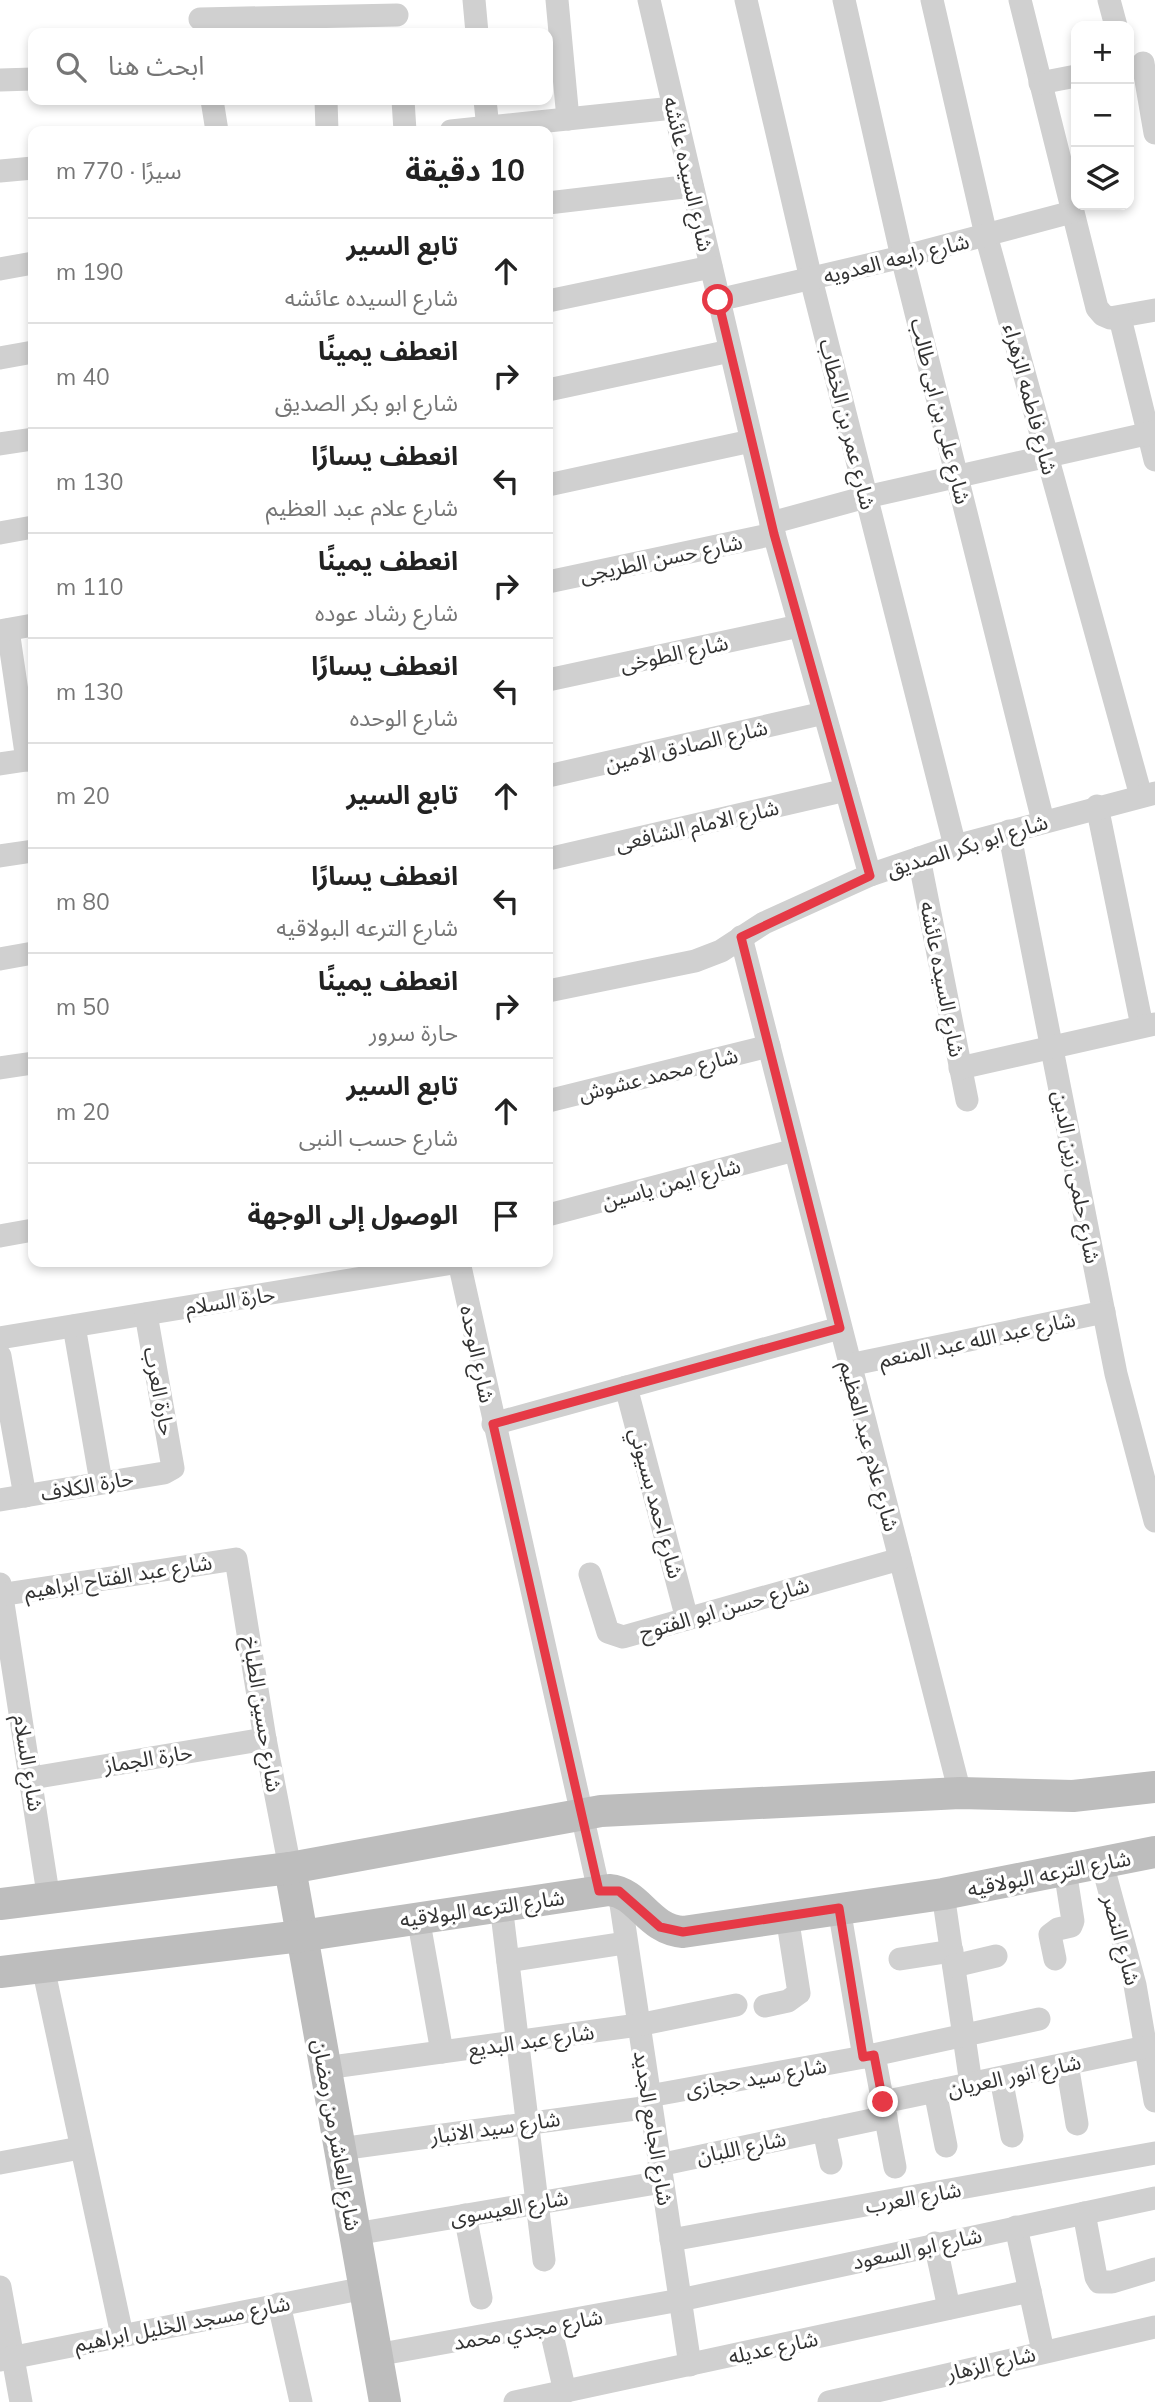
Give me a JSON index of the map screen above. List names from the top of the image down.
{
  "streets": {
    "street": [
      "شارع السيده عائشه",
      "شارع رابعه العدويه",
      "شارع فاطمه الزهراء",
      "شارع على بن ابى طالب",
      "شارع عمر بن الخطاب",
      "شارع حسن الطريجى",
      "شارع الطوخى",
      "شارع الصادق الامين",
      "شارع الامام الشافعى",
      "شارع ابو بكر الصديق",
      "شارع محمد عشوش",
      "شارع حلمى زين الدين",
      "شارع ايمن ياسين",
      "حارة السلام",
      "شارع عبد الله عبد المنعم",
      "شارع الوحده",
      "حارة العرب",
      "شارع علام عبد العظيم",
      "حارة الكلاف",
      "شارع احمد بسيوني",
      "شارع عبد الفتاح ابراهيم",
      "شارع حسن ابو الفتوح",
      "شارع حسين الطباخ",
      "حارة الجماز",
      "شارع السلام",
      "شارع الترعه البولاقيه",
      "شارع النصر",
      "شارع عبد البديع",
      "شارع انور العريان",
      "شارع سيد حجازى",
      "شارع سيد الانبار",
      "شارع الجامع الجديد",
      "شارع العاشر من رمضان",
      "شارع اللبان",
      "شارع العرب",
      "شارع العيسوى",
      "شارع ابو السعود",
      "شارع مسجد الخليل ابراهيم",
      "شارع مجدي محمد",
      "شارع عديله",
      "شارع الزهار"
    ]
  },
  "crossings": [
    ["شارع السيده عائشه", "شارع رابعه العدويه"],
    ["شارع السيده عائشه", "شارع حسن الطريجى"],
    ["شارع السيده عائشه", "شارع الطوخى"],
    ["شارع السيده عائشه", "شارع الصادق الامين"],
    ["شارع السيده عائشه", "شارع الامام الشافعى"],
    ["شارع السيده عائشه", "شارع ابو بكر الصديق"],
    ["شارع رابعه العدويه", "شارع فاطمه الزهراء"],
    ["شارع رابعه العدويه", "شارع على بن ابى طالب"],
    ["شارع رابعه العدويه", "شارع عمر بن الخطاب"],
    ["شارع فاطمه الزهراء", "شارع حسن الطريجى"],
    ["شارع فاطمه الزهراء", "شارع ابو بكر الصديق"],
    ["شارع على بن ابى طالب", "شارع حسن الطريجى"],
    ["شارع على بن ابى طالب", "شارع ابو بكر الصديق"],
    ["شارع عمر بن الخطاب", "شارع حسن الطريجى"],
    ["شارع عمر بن الخطاب", "شارع ابو بكر الصديق"],
    ["شارع ابو بكر الصديق", "شارع حلمى زين الدين"],
    ["شارع ابو بكر الصديق", "شارع علام عبد العظيم"],
    ["شارع محمد عشوش", "شارع علام عبد العظيم"],
    ["شارع حلمى زين الدين", "شارع عبد الله عبد المنعم"],
    ["شارع ايمن ياسين", "شارع علام عبد العظيم"],
    ["حارة السلام", "حارة العرب"],
    ["شارع عبد الله عبد المنعم", "شارع علام عبد العظيم"],
    ["شارع الوحده", "شارع الترعه البولاقيه"],
    ["شارع الوحده", "شارع الجامع الجديد"],
    ["حارة العرب", "حارة الكلاف"],
    ["شارع علام عبد العظيم", "شارع حسن ابو الفتوح"],
    ["شارع احمد بسيوني", "شارع حسن ابو الفتوح"],
    ["شارع عبد الفتاح ابراهيم", "شارع حسين الطباخ"],
    ["شارع عبد الفتاح ابراهيم", "شارع السلام"],
    ["شارع حسين الطباخ", "حارة الجماز"],
    ["شارع حسين الطباخ", "شارع العاشر من رمضان"],
    ["حارة الجماز", "شارع السلام"],
    ["شارع الترعه البولاقيه", "شارع النصر"],
    ["شارع الترعه البولاقيه", "شارع الجامع الجديد"],
    ["شارع الترعه البولاقيه", "شارع العاشر من رمضان"],
    ["شارع النصر", "شارع انور العريان"],
    ["شارع عبد البديع", "شارع الجامع الجديد"],
    ["شارع عبد البديع", "شارع العاشر من رمضان"],
    ["شارع انور العريان", "شارع اللبان"],
    ["شارع سيد حجازى", "شارع سيد الانبار"],
    ["شارع سيد حجازى", "شارع الجامع الجديد"],
    ["شارع سيد الانبار", "شارع الجامع الجديد"],
    ["شارع سيد الانبار", "شارع العاشر من رمضان"],
    ["شارع الجامع الجديد", "شارع اللبان"],
    ["شارع الجامع الجديد", "شارع العرب"],
    ["شارع الجامع الجديد", "شارع العيسوى"],
    ["شارع الجامع الجديد", "شارع ابو السعود"],
    ["شارع الجامع الجديد", "شارع مجدي محمد"],
    ["شارع الجامع الجديد", "شارع عديله"],
    ["شارع العاشر من رمضان", "شارع العيسوى"],
    ["شارع العاشر من رمضان", "شارع مسجد الخليل ابراهيم"],
    ["شارع العاشر من رمضان", "شارع مجدي محمد"],
    ["شارع اللبان", "شارع العيسوى"],
    ["شارع ابو السعود", "شارع مجدي محمد"]
  ],
  "page": {
    "map_buttons": ["+", "−"],
    "search": "ابحث هنا",
    "heading": ["10 دقيقة", "سيرًا · 770 m"],
    "list": [
      ["تابع السير", "شارع السيده عائشه", "190 m"],
      ["انعطف يمينًا", "شارع ابو بكر الصديق", "40 m"],
      ["انعطف يسارًا", "شارع علام عبد العظيم", "130 m"],
      ["انعطف يمينًا", "شارع رشاد عوده", "110 m"],
      ["انعطف يسارًا", "شارع الوحده", "130 m"],
      ["تابع السير", "20 m"],
      ["انعطف يسارًا", "شارع الترعه البولاقيه", "80 m"],
      ["انعطف يمينًا", "حارة سرور", "50 m"],
      ["تابع السير", "شارع حسب النبى", "20 m"],
      "الوصول إلى الوجهة"
    ]
  }
}
